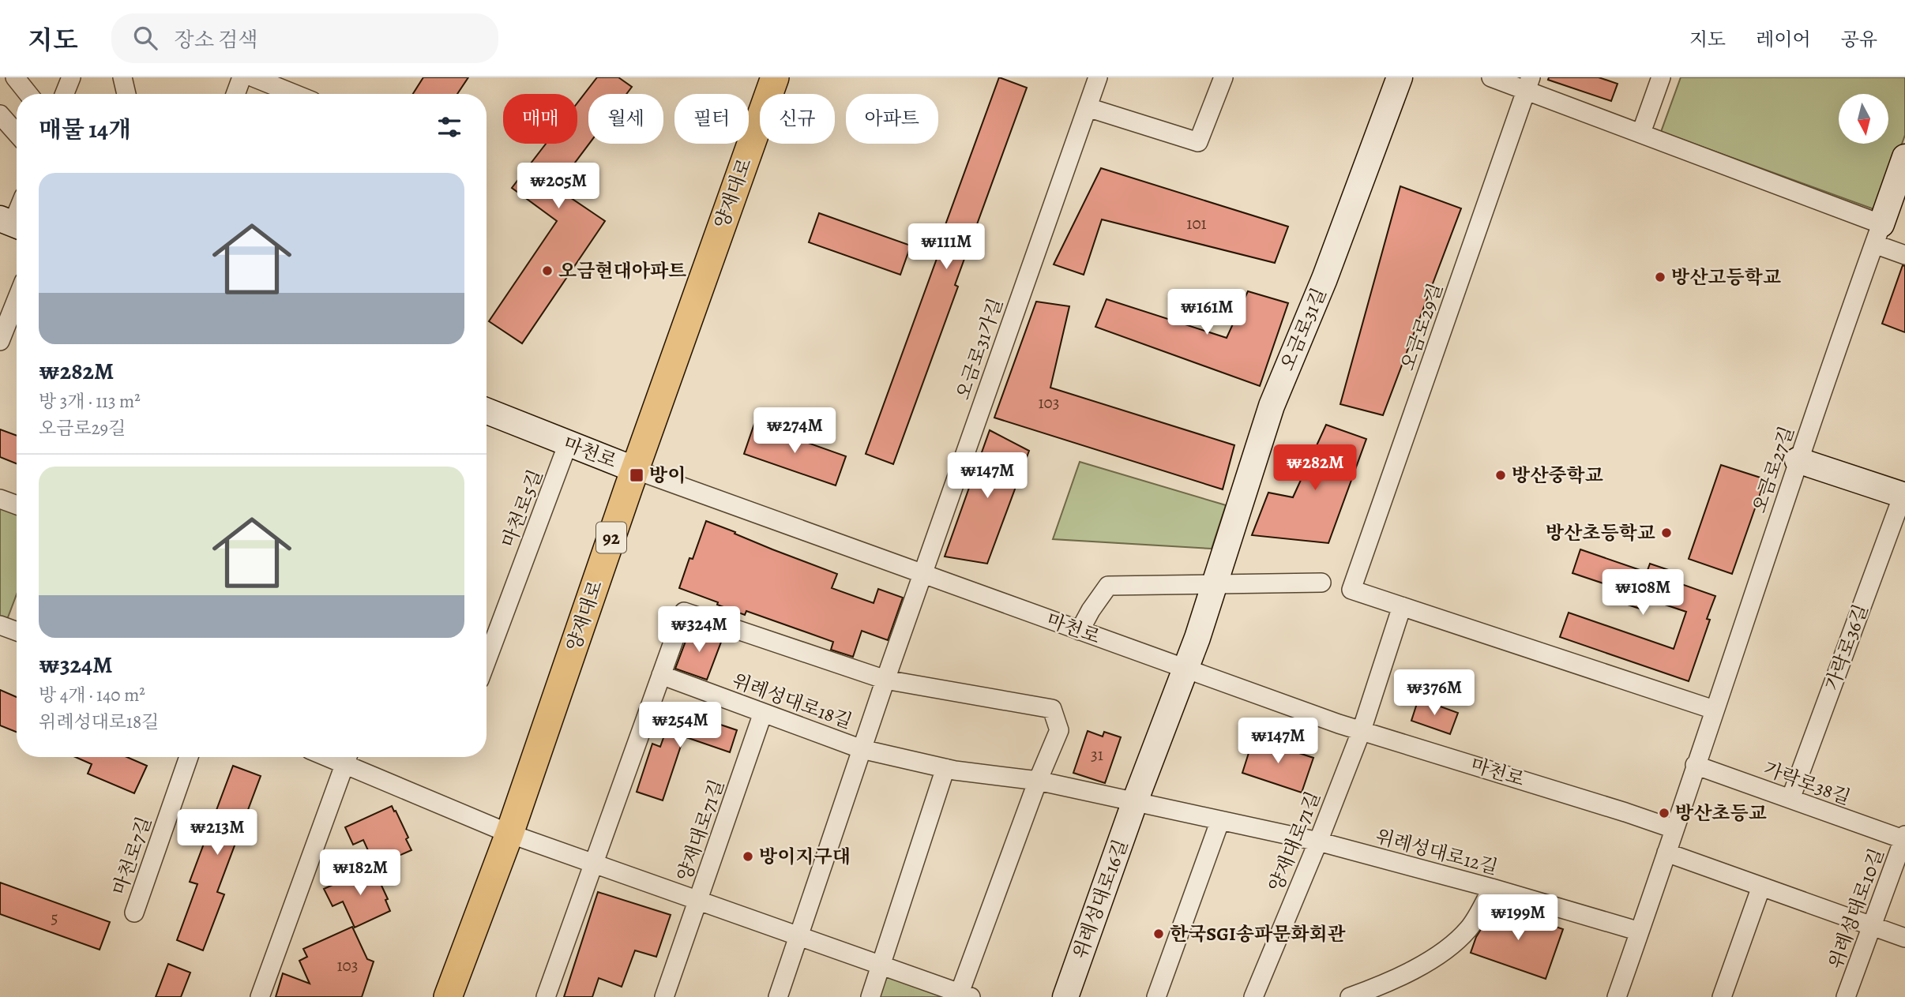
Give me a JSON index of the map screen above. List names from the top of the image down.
{
  "streets": {
    "main road": ["양재대로", "92"],
    "street": [
      "오금로29길",
      "오금로31길",
      "오금로31가길",
      "마천로",
      "오금로27길",
      "마천로5길",
      "가락로36길",
      "위례성대로18길",
      "가락로38길",
      "양재대로71길",
      "위례성대로12길",
      "마천로7길",
      "위례성대로16길",
      "위례성대로10길"
    ]
  },
  "crossings": [
    ["양재대로", "마천로"],
    ["양재대로", "양재대로71길"],
    ["오금로29길", "양재대로71길"],
    ["오금로31길", "마천로"],
    ["오금로31길", "위례성대로16길"],
    ["오금로31가길", "마천로"],
    ["오금로31가길", "위례성대로18길"],
    ["마천로", "오금로27길"],
    ["마천로", "마천로5길"],
    ["마천로", "위례성대로18길"],
    ["마천로", "양재대로71길"],
    ["마천로", "위례성대로16길"],
    ["오금로27길", "가락로36길"],
    ["오금로27길", "가락로38길"],
    ["가락로36길", "가락로38길"],
    ["위례성대로18길", "양재대로71길"],
    ["위례성대로18길", "위례성대로16길"],
    ["가락로38길", "위례성대로10길"],
    ["양재대로71길", "위례성대로12길"]
  ],
  "places": {
    "other": [
      "오금현대아파트",
      "방산고등학교",
      "방산중학교",
      "방산초등학교",
      "방산초등교",
      "방이지구대",
      "한국SGI송파문화회관"
    ],
    "transit": ["방이"]
  },
  "house_numbers": [
    "101",
    "103",
    "31",
    "5",
    "103"
  ],
  "north": "bottom",
  "page": {
    "header": "지도",
    "search": "장소 검색",
    "nav": ["지도", "레이어", "공유"],
    "chip": [
      "매매",
      "월세",
      "필터",
      "신규",
      "아파트"
    ],
    "heading": "매물 14개",
    "list": [
      {
        "name": "₩282M",
        "note": "방 3개 · 113 m² · 오금로29길"
      },
      {
        "name": "₩324M",
        "note": "방 4개 · 140 m² · 위례성대로18길"
      }
    ],
    "price": [
      "₩205M",
      "₩111M",
      "₩161M",
      "₩274M",
      "₩282M",
      "₩147M",
      "₩108M",
      "₩324M",
      "₩376M",
      "₩254M",
      "₩147M",
      "₩213M",
      "₩182M",
      "₩199M"
    ]
  }
}
